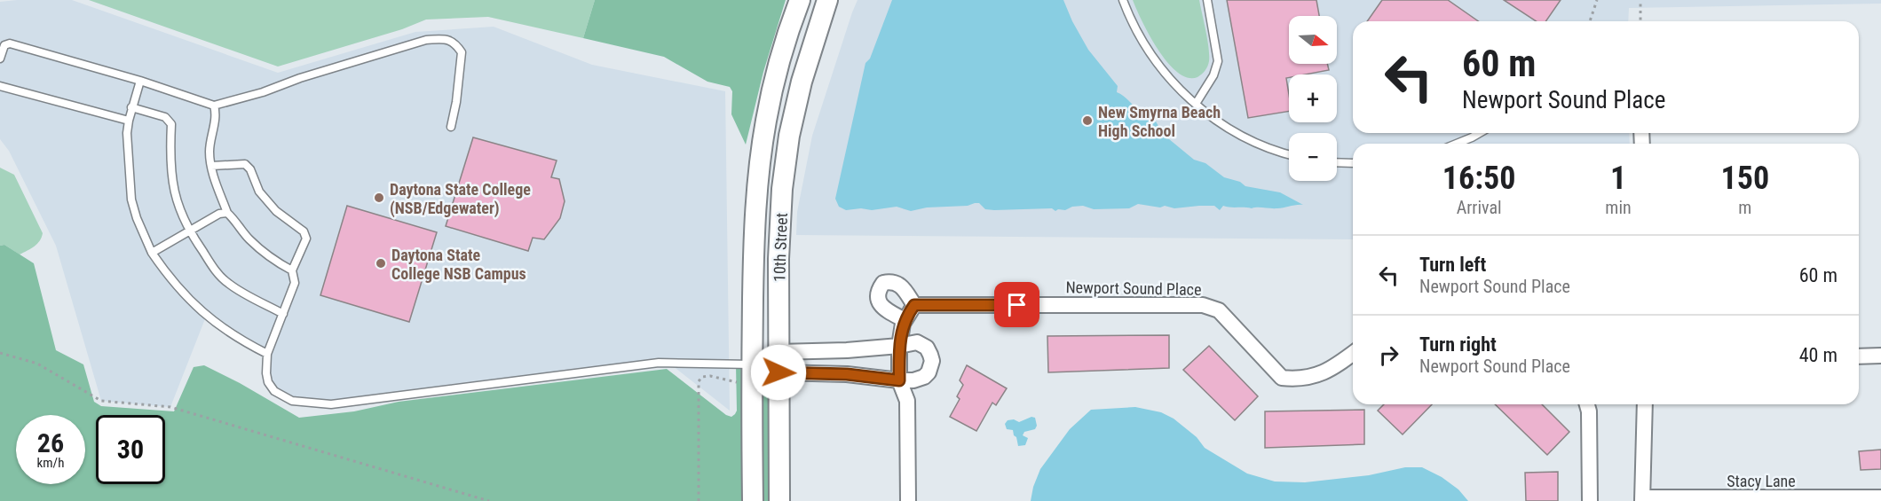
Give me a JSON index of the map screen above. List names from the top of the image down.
{
  "streets": {
    "street": ["10th Street", "Newport Sound Place", "Stacy Lane"]
  },
  "places": ["New Smyrna Beach High School", "Daytona State College (NSB/Edgewater)", "Daytona State College NSB Campus"],
  "north": "right",
  "page": {
    "map_buttons": ["+", "−"],
    "turn": ["60 m", "Newport Sound Place"],
    "eta": [
      "16:50",
      "Arrival",
      "1",
      "min",
      "150",
      "m"
    ],
    "list": [
      {
        "name": "Turn left",
        "note": "Newport Sound Place",
        "value": "60 m"
      },
      {
        "name": "Turn right",
        "note": "Newport Sound Place",
        "value": "40 m"
      }
    ],
    "speed": "26 km/h",
    "limit": "30"
  }
}
